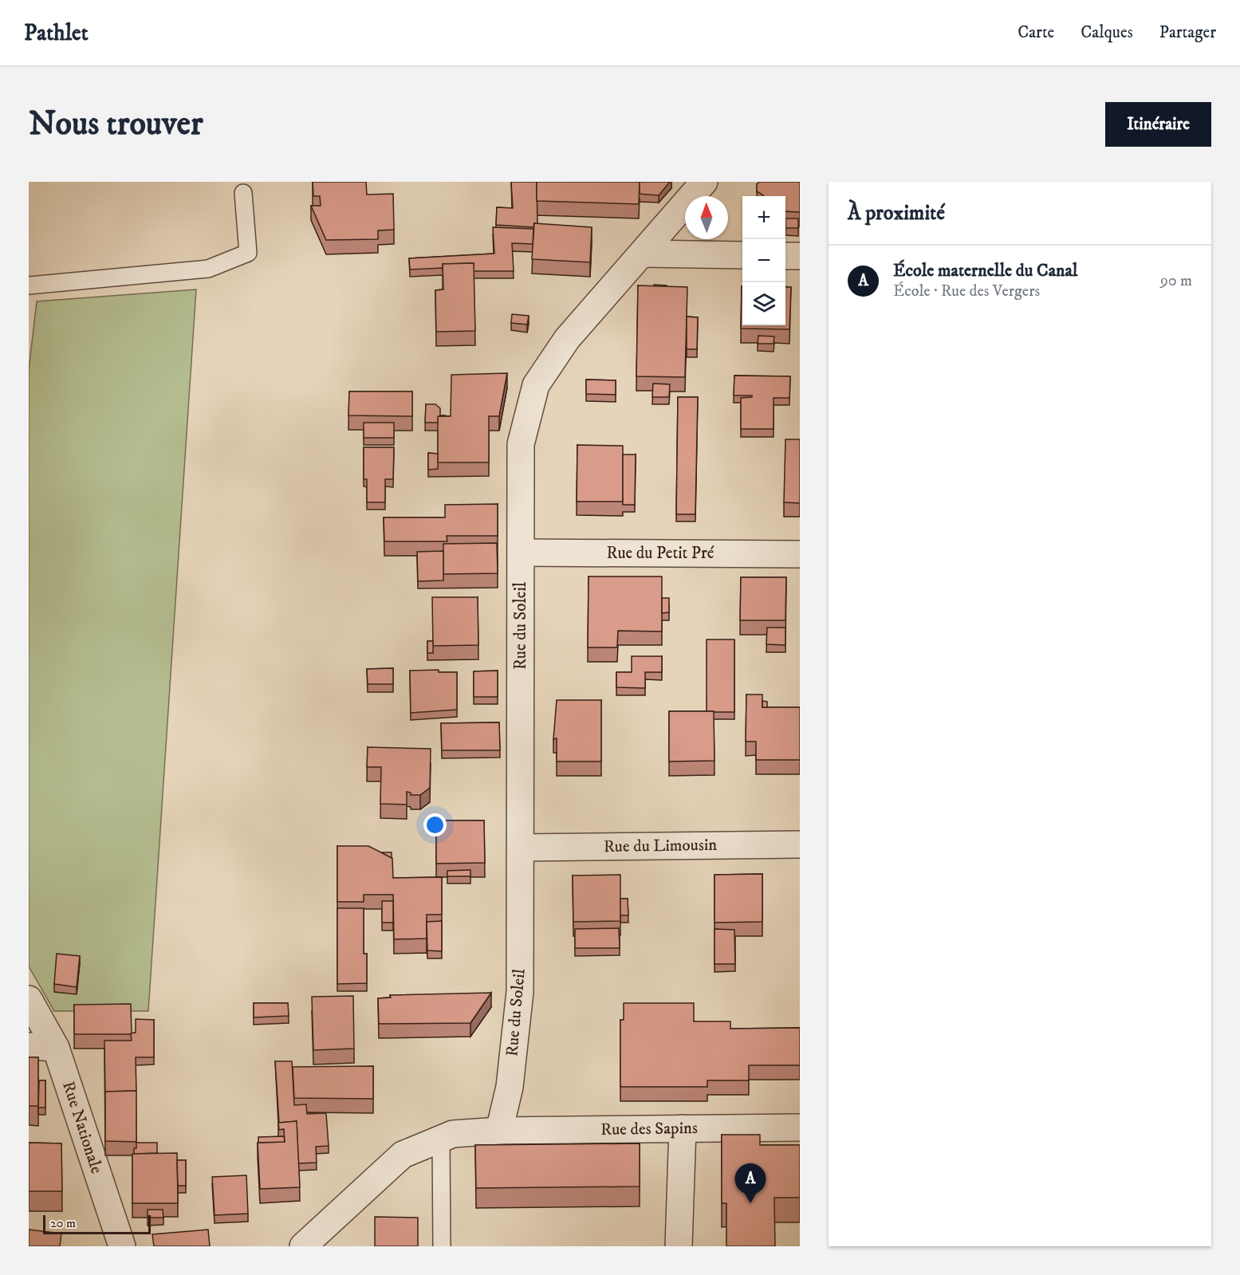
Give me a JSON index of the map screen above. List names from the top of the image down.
{
  "streets": {
    "street": [
      "Rue du Petit Pré",
      "Rue du Soleil",
      "Rue du Limousin",
      "Rue Nationale",
      "Rue des Sapins"
    ]
  },
  "crossings": [
    ["Rue du Petit Pré", "Rue du Soleil"],
    ["Rue du Soleil", "Rue du Limousin"],
    ["Rue du Soleil", "Rue des Sapins"]
  ],
  "scale_bar": "20 m",
  "north": "top",
  "page": {
    "header": "Pathlet",
    "nav": ["Carte", "Calques", "Partager"],
    "buttons": "Itinéraire",
    "title": "Nous trouver",
    "heading": "À proximité",
    "map_buttons": ["+", "−"],
    "list": [
      {
        "mark": "A",
        "name": "École maternelle du Canal",
        "note": "École · Rue des Vergers",
        "value": "90 m"
      }
    ],
    "pins": "A",
    "scale": "20 m"
  }
}
